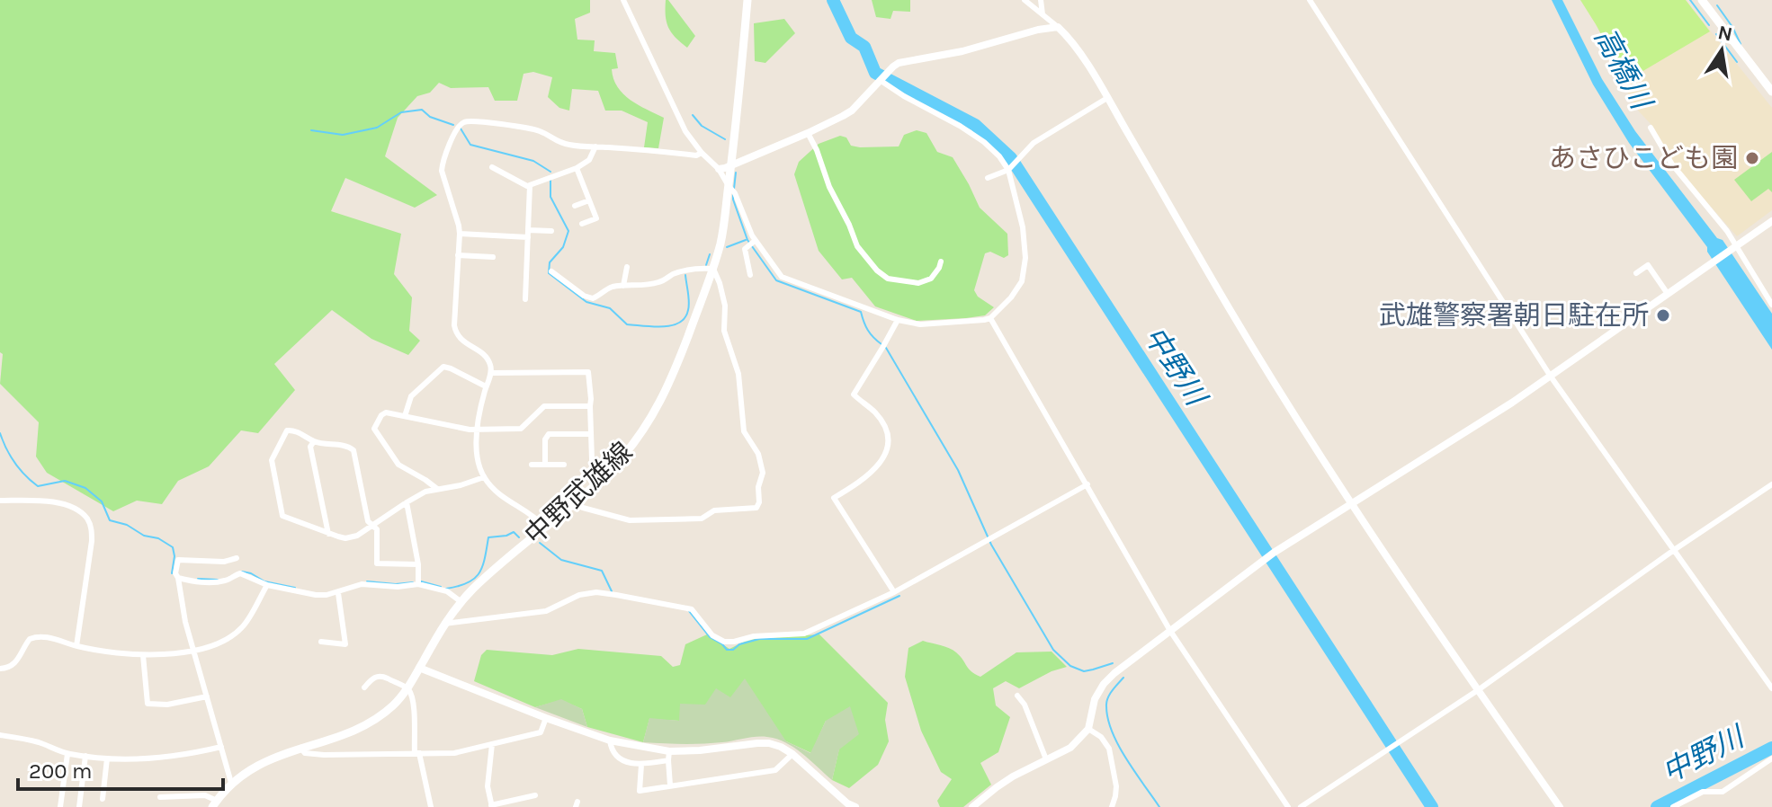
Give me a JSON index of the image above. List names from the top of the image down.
{
  "streets": {
    "main road": ["中野武雄線"]
  },
  "water": ["高橋川", "中野川"],
  "places": ["あさひこども園", "武雄警察署朝日駐在所"],
  "scale_bar": "200 m",
  "north": "top"
}
